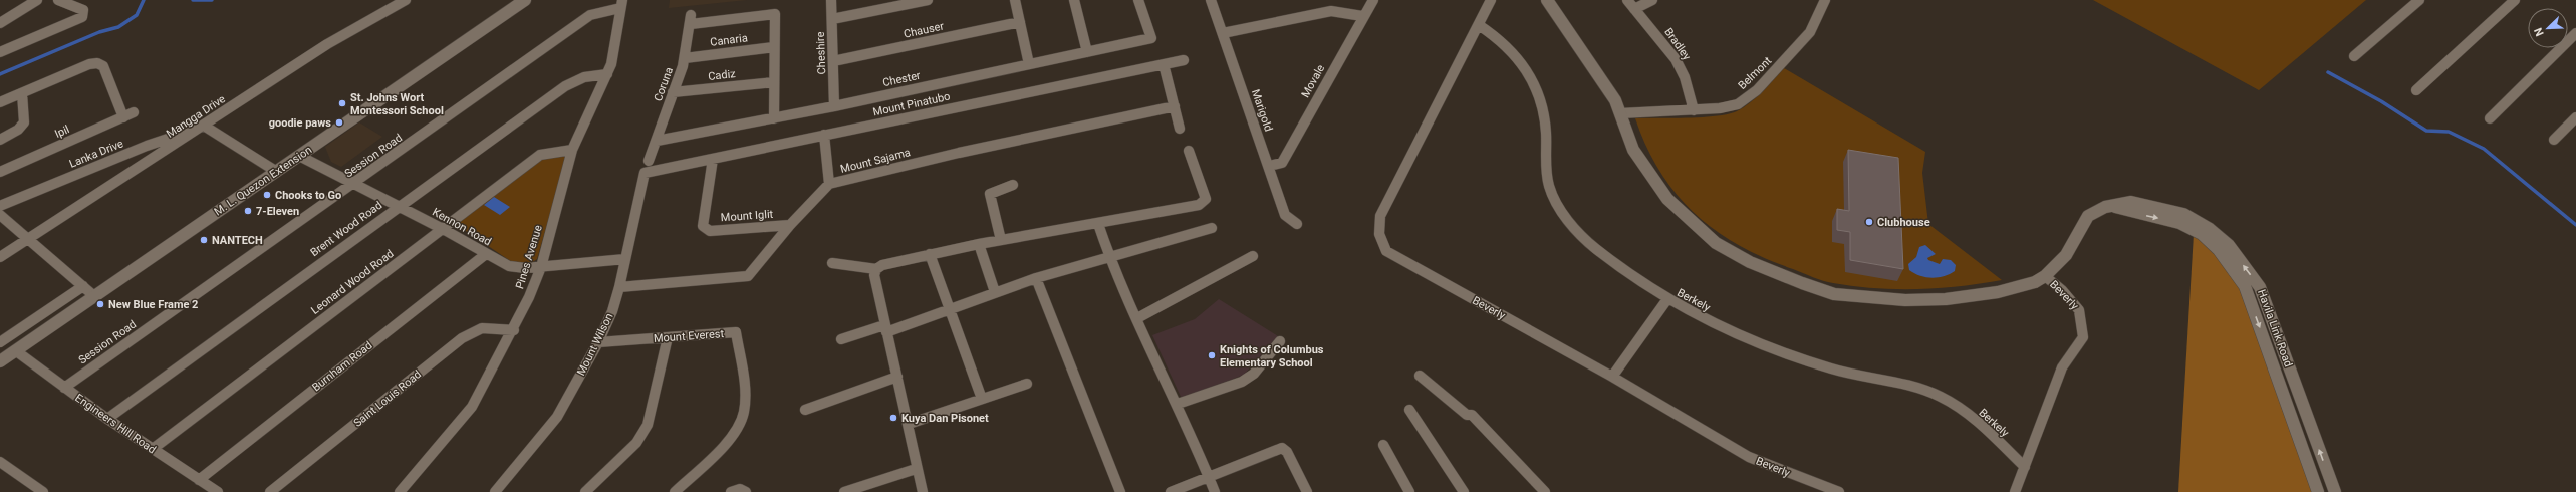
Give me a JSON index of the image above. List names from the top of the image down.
{
  "streets": {
    "street": [
      "Chauser",
      "Canaria",
      "Bradley",
      "Cheshire",
      "Belmont",
      "Cadiz",
      "Chester",
      "Movale",
      "Coruna",
      "Mount Pinatubo",
      "Marigold",
      "Mangga Drive",
      "Ipil",
      "Lanka Drive",
      "Session Road",
      "Mount Sajama",
      "M. L. Quezon Extension",
      "Mount Iglit",
      "Kennon Road",
      "Brent Wood Road",
      "Pines Avenue",
      "Leonard Wood Road",
      "Beverly",
      "Berkely",
      "Havila Link Road",
      "Mount Everest",
      "Mount Wilson",
      "Burnham Road",
      "Saint Louis Road",
      "Engineers Hill Road"
    ]
  },
  "crossings": [
    ["Chauser", "Cheshire"],
    ["Canaria", "Coruna"],
    ["Bradley", "Belmont"],
    ["Cheshire", "Chester"],
    ["Cadiz", "Coruna"],
    ["Chester", "Coruna"],
    ["Movale", "Marigold"],
    ["Mount Pinatubo", "Mount Iglit"],
    ["Mount Pinatubo", "Mount Wilson"],
    ["Mangga Drive", "Lanka Drive"],
    ["Session Road", "Kennon Road"],
    ["Session Road", "Pines Avenue"],
    ["Session Road", "Engineers Hill Road"],
    ["Mount Sajama", "Mount Iglit"],
    ["Mount Sajama", "Mount Wilson"],
    ["M. L. Quezon Extension", "Kennon Road"],
    ["M. L. Quezon Extension", "Engineers Hill Road"],
    ["Kennon Road", "Brent Wood Road"],
    ["Kennon Road", "Pines Avenue"],
    ["Kennon Road", "Leonard Wood Road"],
    ["Kennon Road", "Mount Wilson"],
    ["Kennon Road", "Burnham Road"],
    ["Brent Wood Road", "Pines Avenue"],
    ["Brent Wood Road", "Engineers Hill Road"],
    ["Pines Avenue", "Leonard Wood Road"],
    ["Pines Avenue", "Saint Louis Road"],
    ["Leonard Wood Road", "Engineers Hill Road"],
    ["Beverly", "Berkely"],
    ["Beverly", "Havila Link Road"],
    ["Mount Everest", "Mount Wilson"],
    ["Burnham Road", "Engineers Hill Road"]
  ],
  "places": [
    "St. Johns Wort Montessori School",
    "goodie paws",
    "Chooks to Go",
    "7-Eleven",
    "Clubhouse",
    "NANTECH",
    "New Blue Frame 2",
    "Knights of Columbus Elementary School",
    "Kuya Dan Pisonet"
  ],
  "north": "bottom left"
}
